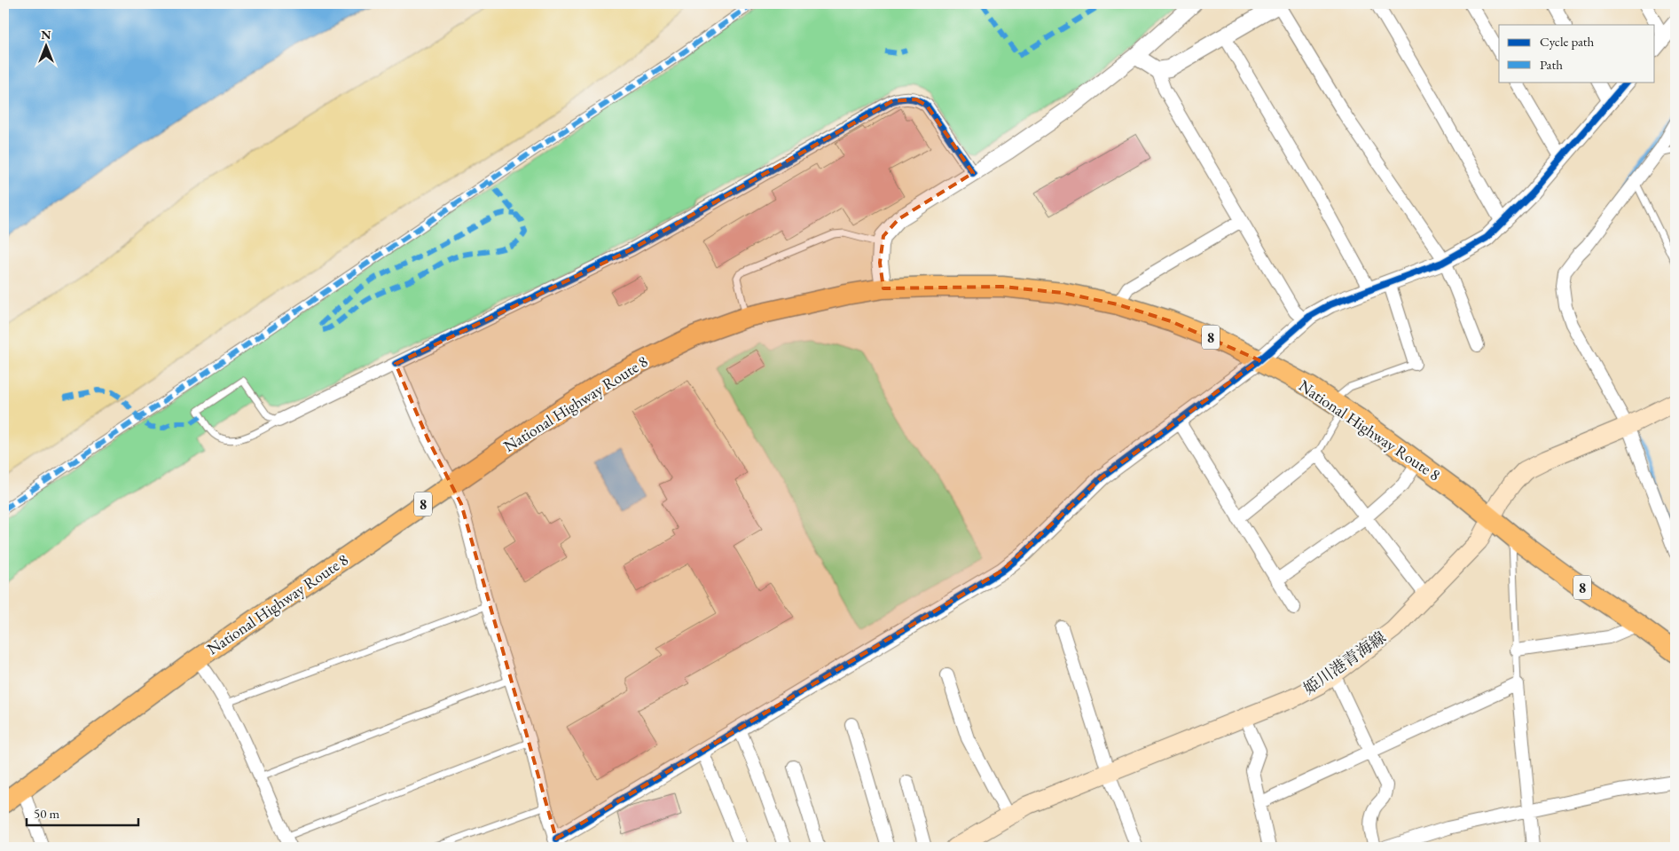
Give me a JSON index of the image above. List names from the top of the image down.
{
  "streets": {
    "highway": ["8", "National Highway Route 8"],
    "main road": ["姫川港青海線"]
  },
  "crossings": [
    ["National Highway Route 8", "姫川港青海線"]
  ],
  "legend": ["Cycle path", "Path"],
  "scale_bar": "50 m",
  "north": "top"
}
